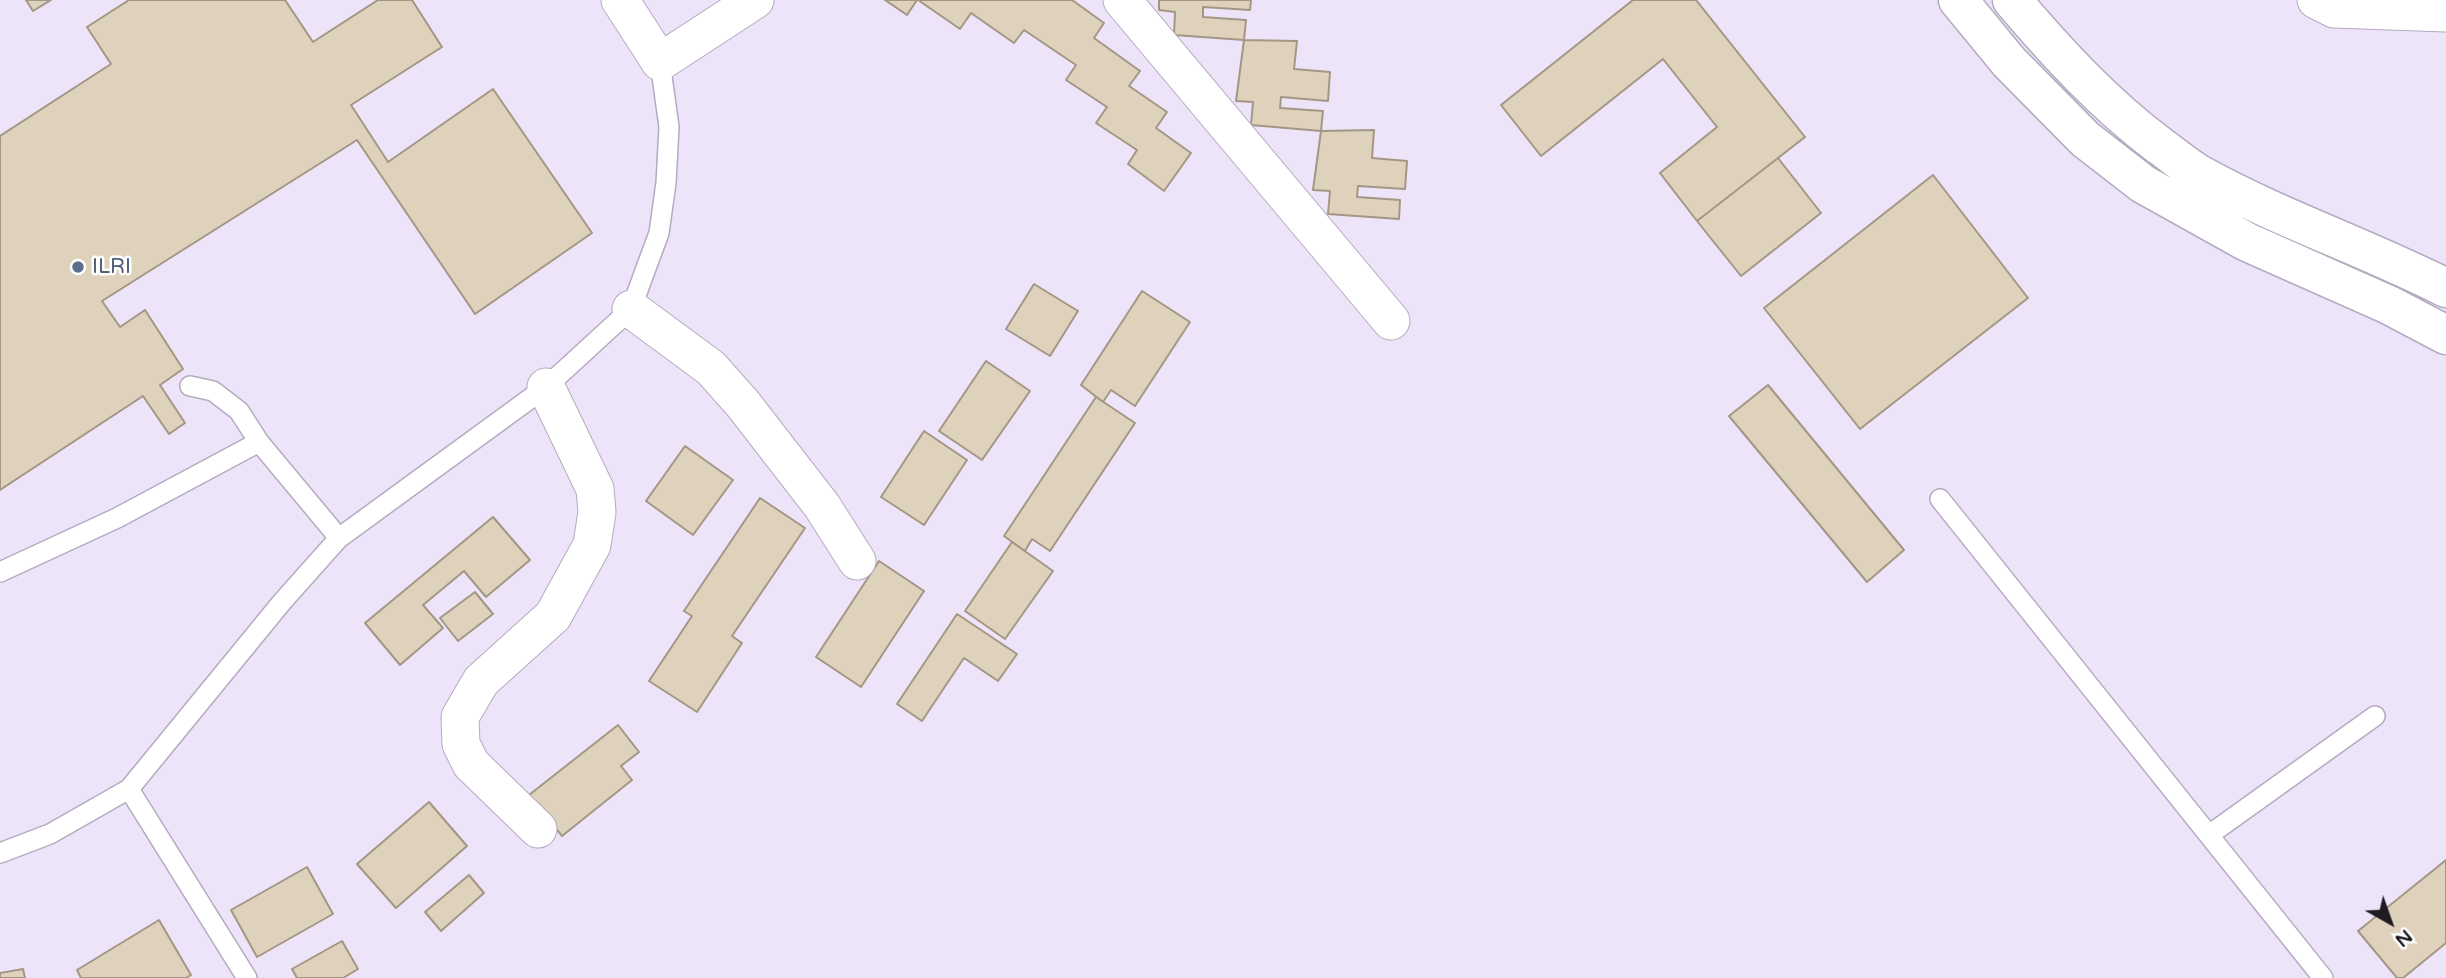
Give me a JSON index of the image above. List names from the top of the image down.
{
  "places": ["ILRI"],
  "north": "bottom right"
}
